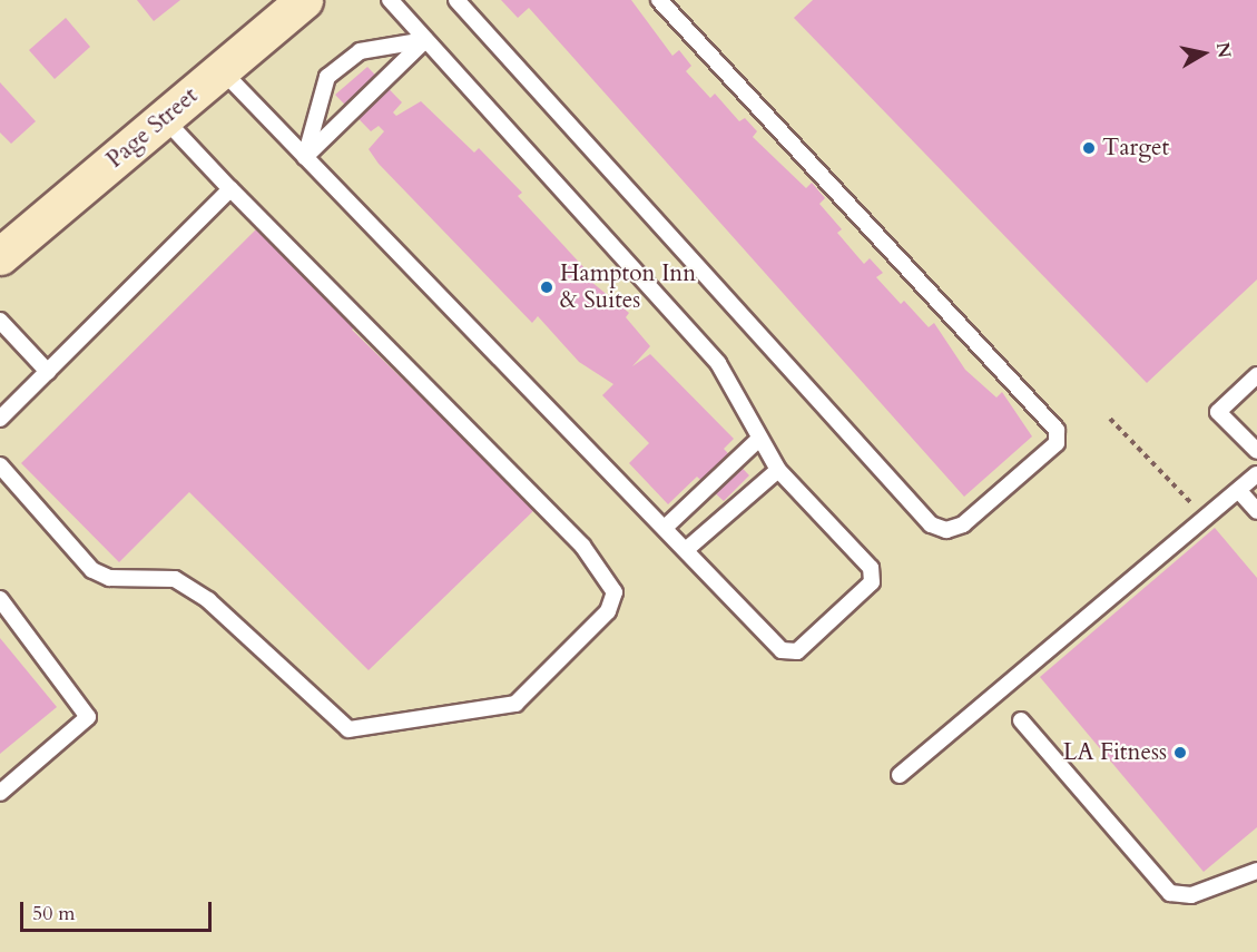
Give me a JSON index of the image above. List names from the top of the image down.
{
  "streets": {
    "main road": ["Page Street"]
  },
  "places": ["Target", "Hampton Inn & Suites", "LA Fitness"],
  "scale_bar": "50 m",
  "north": "right"
}
